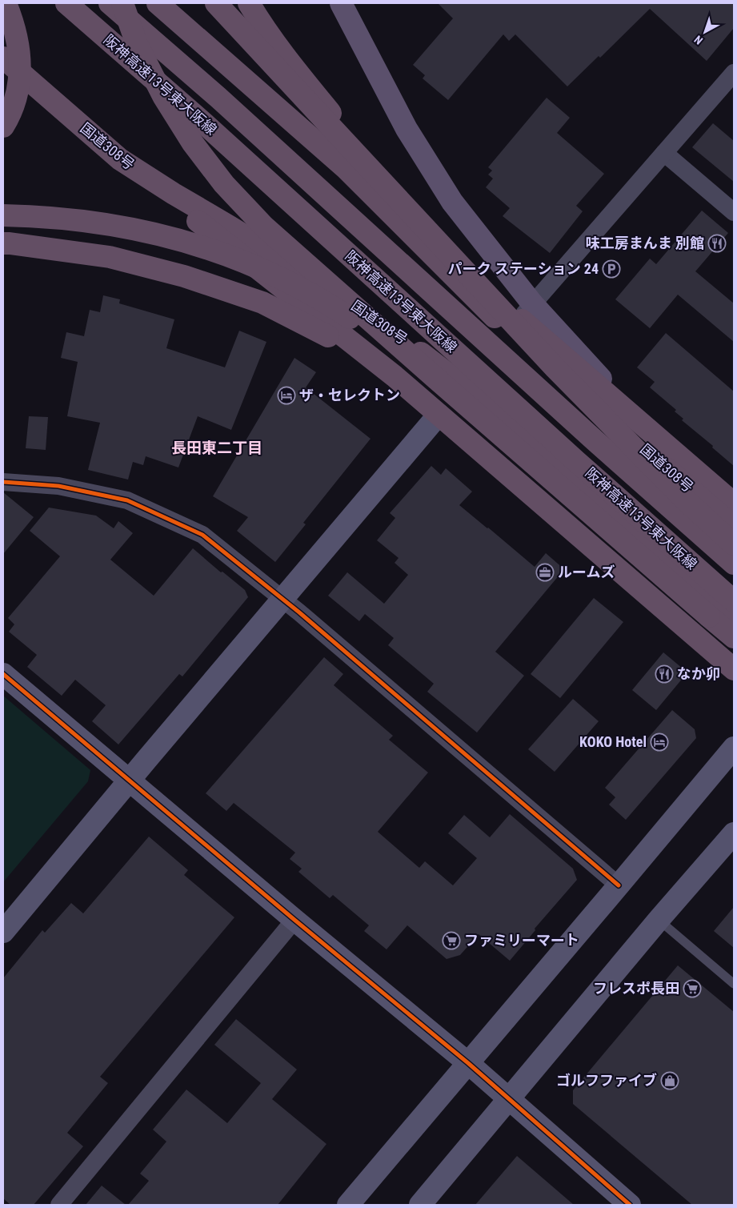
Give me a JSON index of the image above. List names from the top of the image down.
{
  "streets": {
    "highway": ["阪神高速13号東大阪線", "国道308号"]
  },
  "districts": ["長田東二丁目"],
  "places": {
    "restaurant": ["味工房まんま 別館", "なか卯"],
    "parking": ["パーク ステーション 24"],
    "hotel": ["ザ・セレクトン", "KOKO Hotel"],
    "office": ["ルームズ"],
    "supermarket": ["ファミリーマート", "フレスポ長田"],
    "shop": ["ゴルフファイブ"]
  },
  "north": "bottom left"
}
